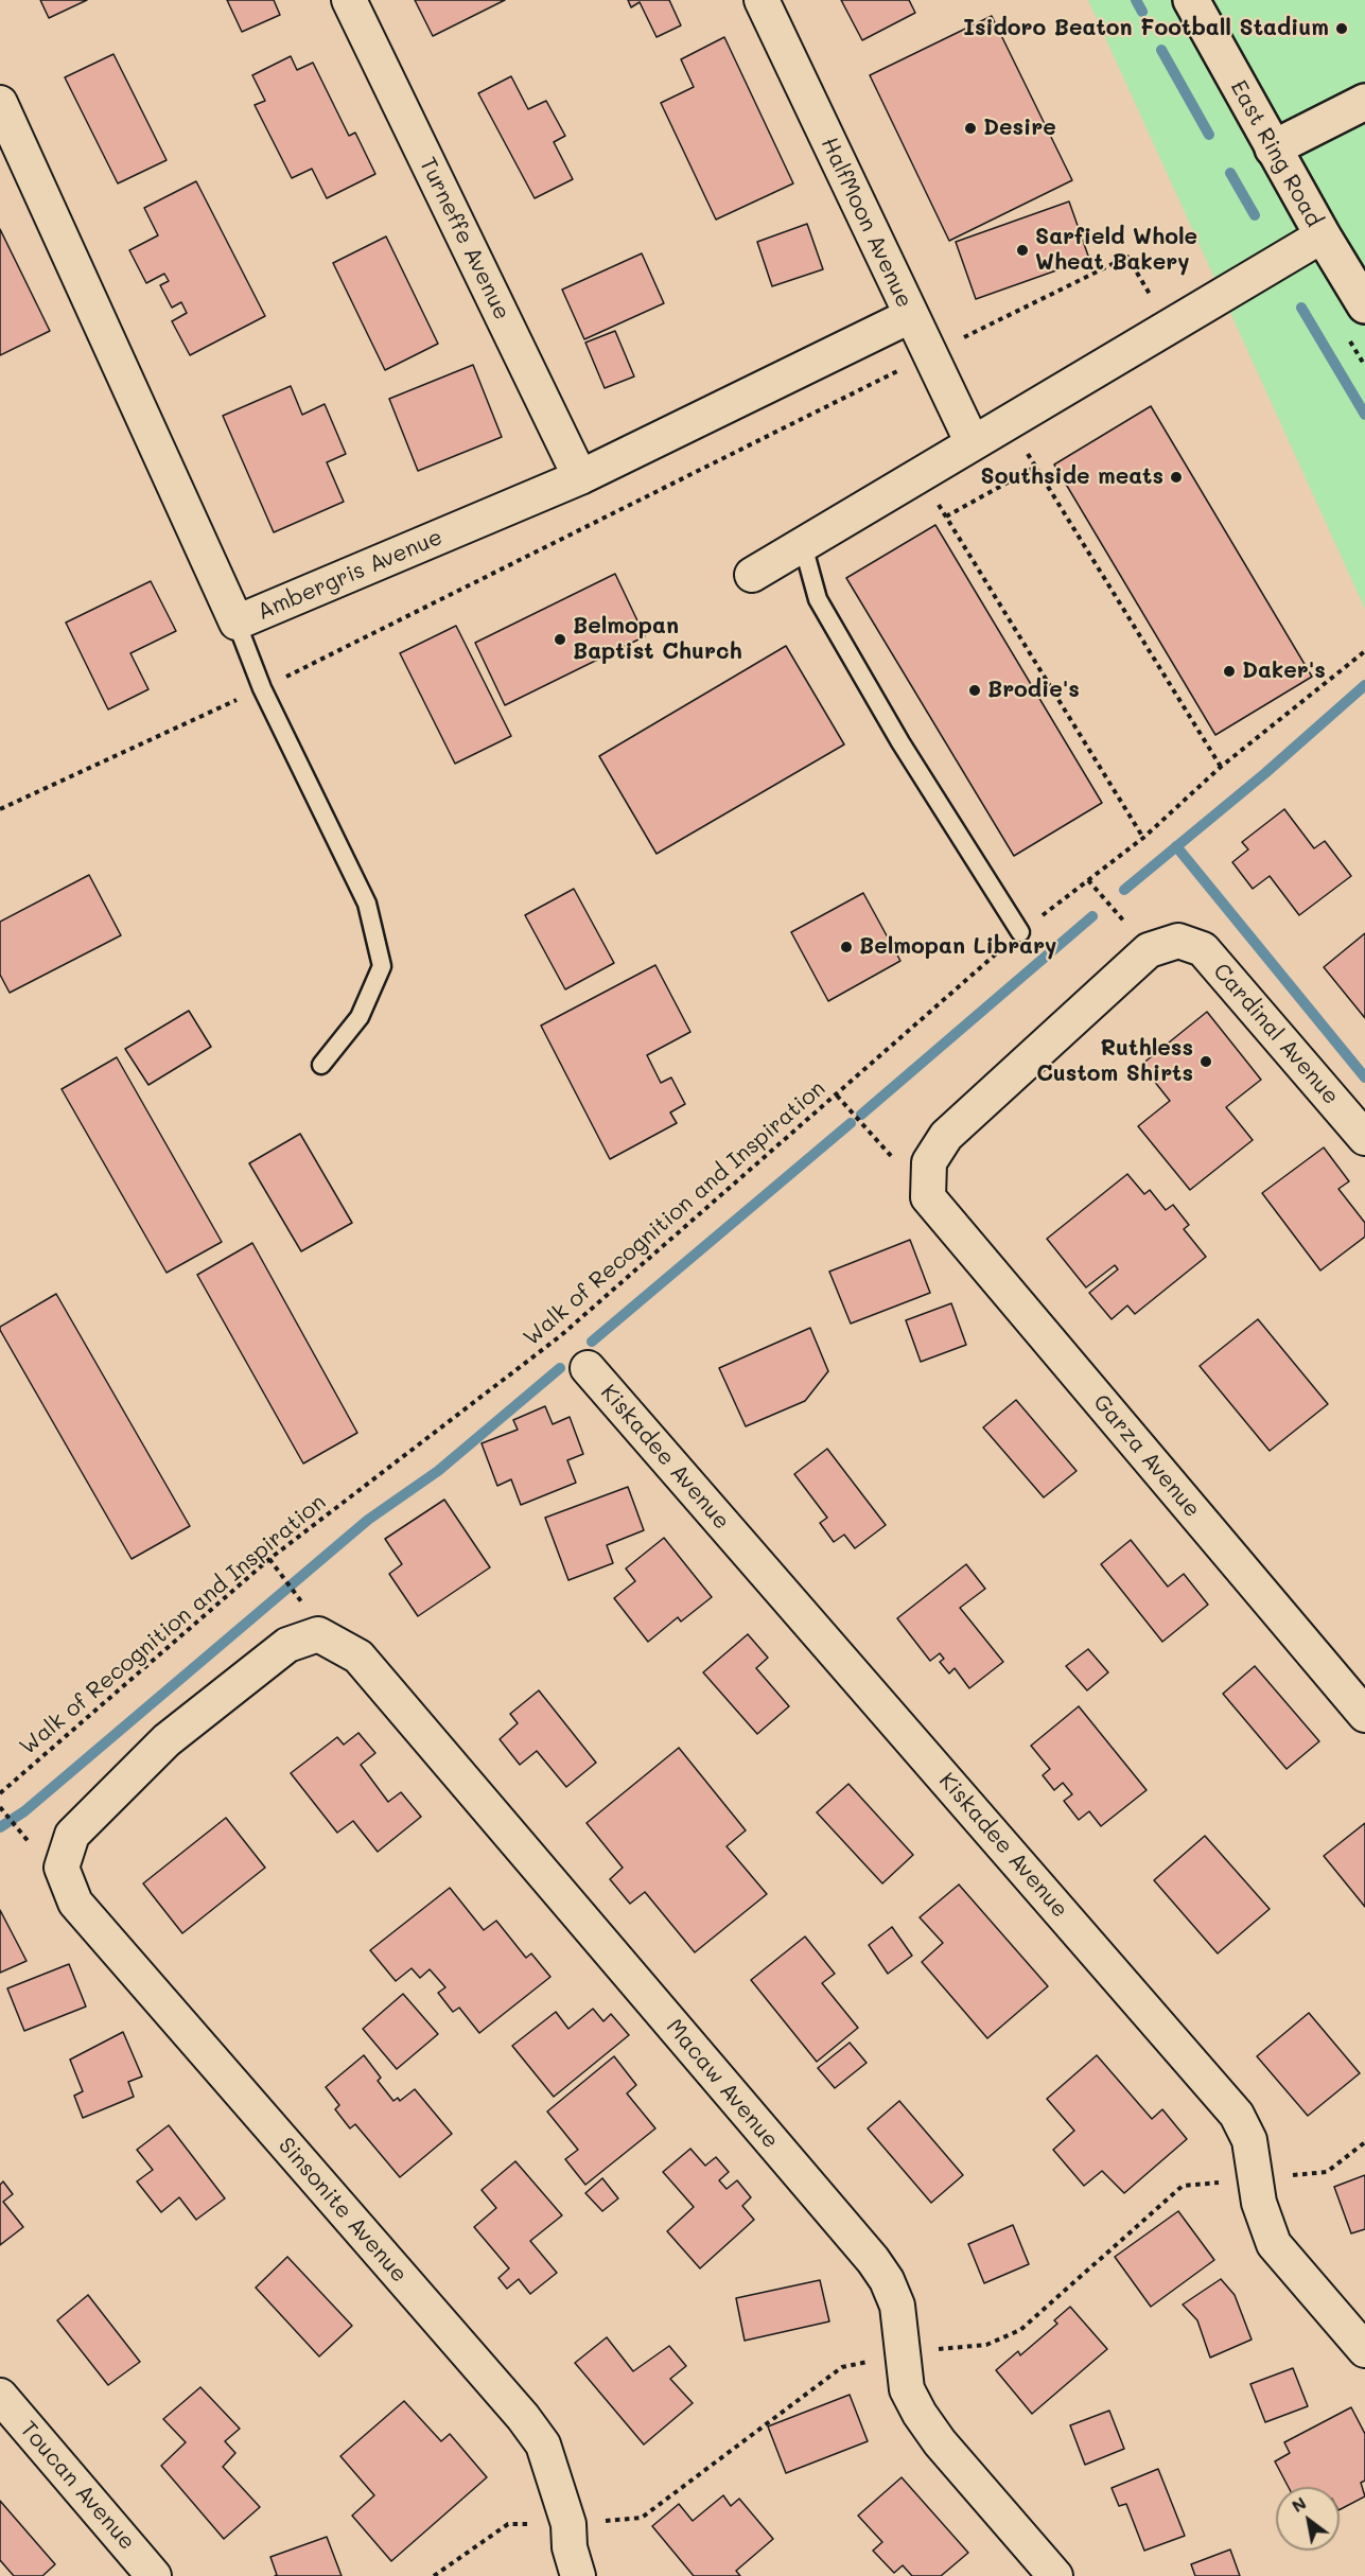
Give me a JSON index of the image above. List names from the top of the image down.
{
  "streets": {
    "main road": ["East Ring Road"],
    "street": [
      "HalfMoon Avenue",
      "Turneffe Avenue",
      "Ambergris Avenue",
      "Cardinal Avenue",
      "Garza Avenue",
      "Kiskadee Avenue",
      "Macaw Avenue",
      "Sinsonite Avenue",
      "Toucan Avenue"
    ],
    "path": ["Walk of Recognition and Inspiration"]
  },
  "crossings": [
    ["HalfMoon Avenue", "Ambergris Avenue"],
    ["Turneffe Avenue", "Ambergris Avenue"],
    ["Macaw Avenue", "Sinsonite Avenue"]
  ],
  "places": [
    "Isidoro Beaton Football Stadium",
    "Desire",
    "Sarfield Whole Wheat Bakery",
    "Southside meats",
    "Belmopan Baptist Church",
    "Daker's",
    "Brodie's",
    "Belmopan Library",
    "Ruthless Custom Shirts"
  ],
  "north": "top left"
}
